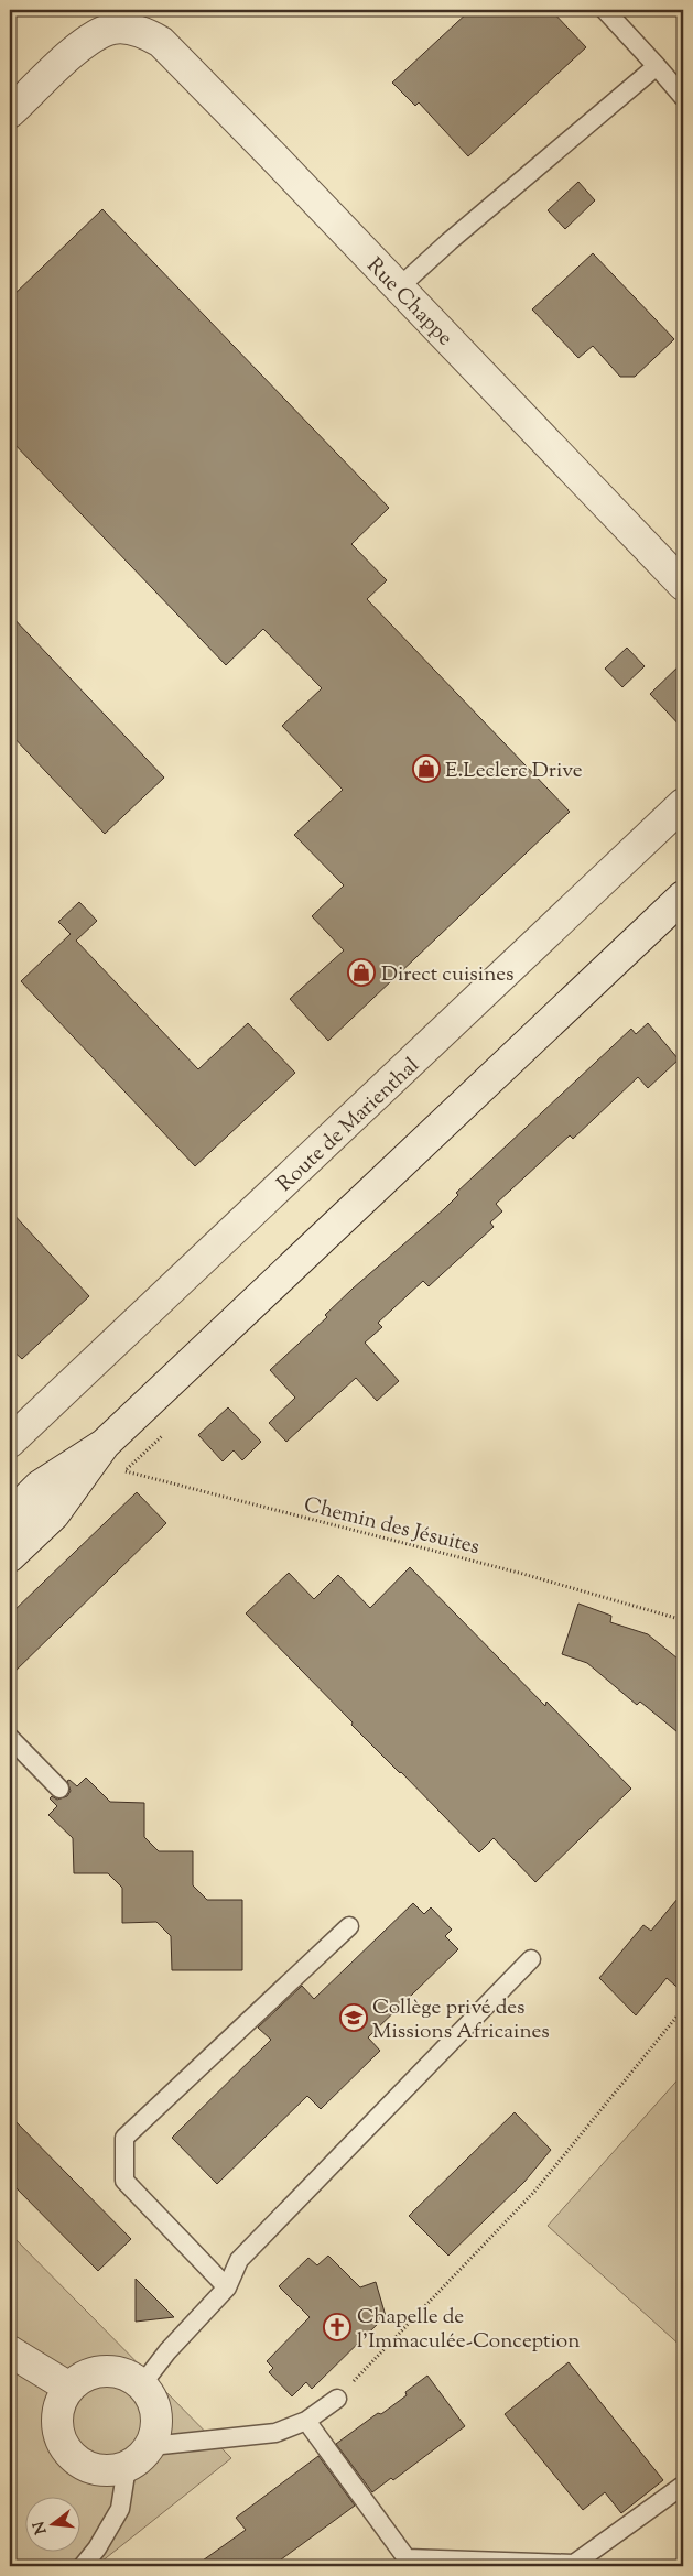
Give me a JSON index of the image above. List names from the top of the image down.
{
  "streets": {
    "street": ["Rue Chappe", "Route de Marienthal"],
    "path": ["Chemin des Jésuites"]
  },
  "places": {
    "shop": ["E.Leclerc Drive", "Direct cuisines"],
    "school or university": ["Collège privé des Missions Africaines"],
    "church": ["Chapelle de l'Immaculée-Conception"]
  },
  "north": "left"
}
